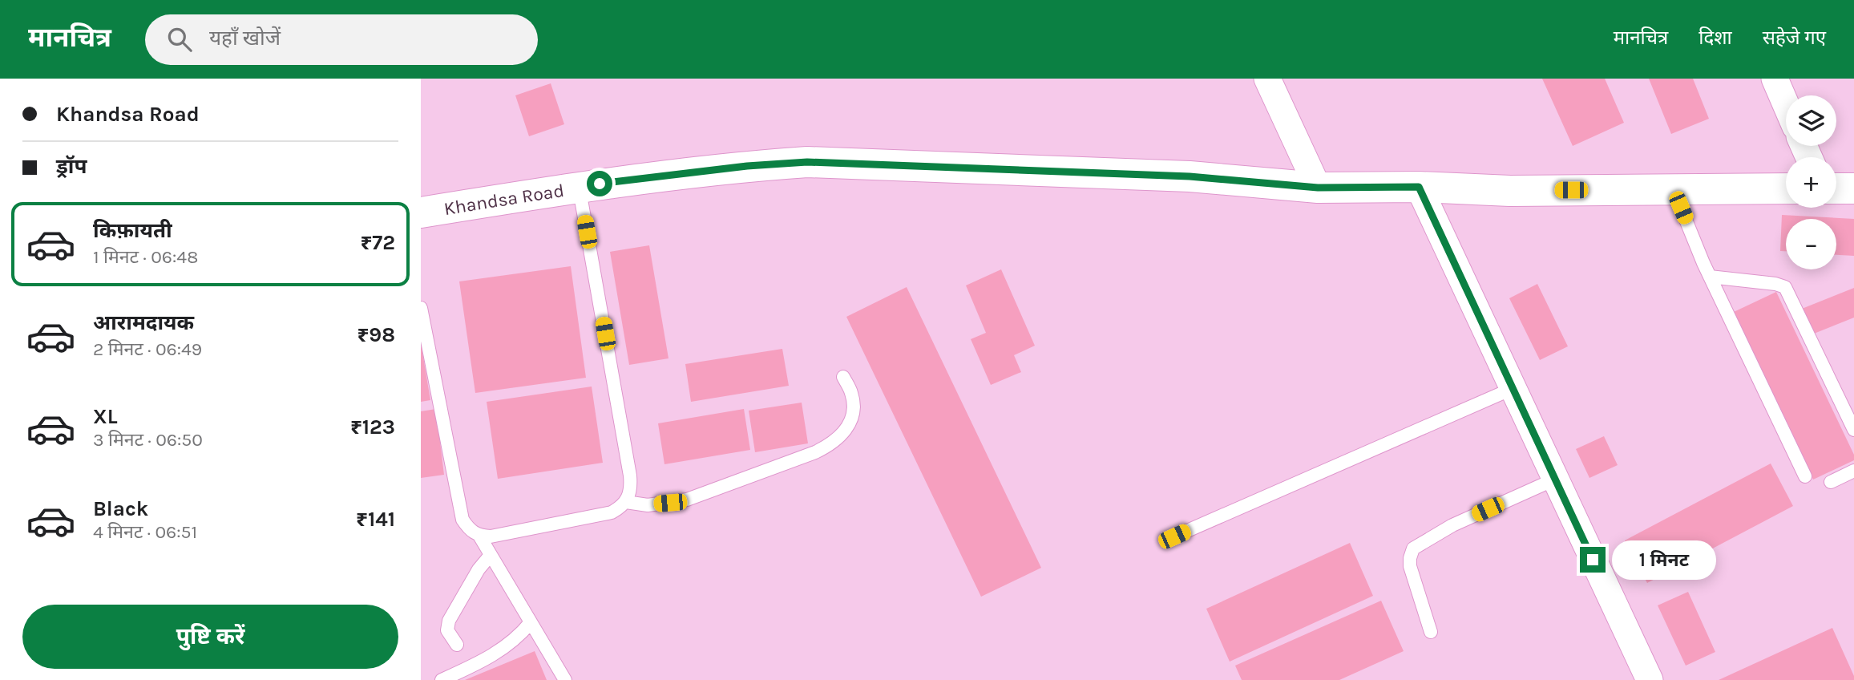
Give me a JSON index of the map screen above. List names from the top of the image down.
{
  "streets": {
    "street": ["Khandsa Road"]
  },
  "page": {
    "header": "मानचित्र",
    "search": "यहाँ खोजें",
    "nav": ["मानचित्र", "दिशा", "सहेजे गए"],
    "banner": ["Khandsa Road", "ड्रॉप"],
    "map_buttons": ["+", "−"],
    "list": [
      {
        "name": "किफ़ायती",
        "note": "1 मिनट · 06:48",
        "value": "₹72"
      },
      {
        "name": "आरामदायक",
        "note": "2 मिनट · 06:49",
        "value": "₹98"
      },
      {
        "name": "XL",
        "note": "3 मिनट · 06:50",
        "value": "₹123"
      },
      {
        "name": "Black",
        "note": "4 मिनट · 06:51",
        "value": "₹141"
      }
    ],
    "bubble": "1 मिनट",
    "buttons": "पुष्टि करें"
  }
}
